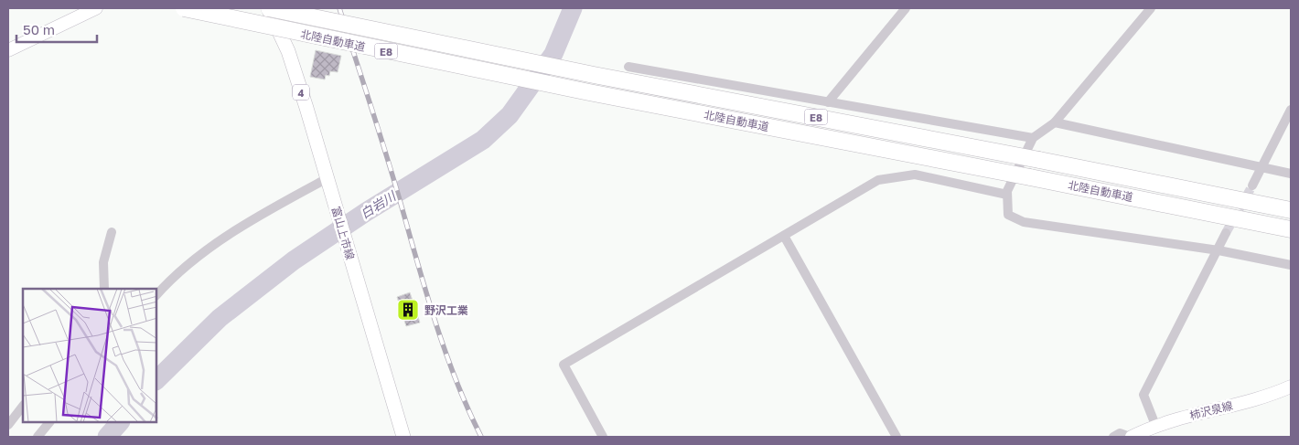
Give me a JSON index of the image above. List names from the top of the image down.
{
  "streets": {
    "highway": ["北陸自動車道", "E8"],
    "main road": ["4", "富山上市線", "柿沢泉線"]
  },
  "crossings": [
    ["北陸自動車道", "4"],
    ["4", "富山上市線"]
  ],
  "water": ["白岩川"],
  "places": {
    "building": ["野沢工業"]
  },
  "scale_bar": "50 m"
}
